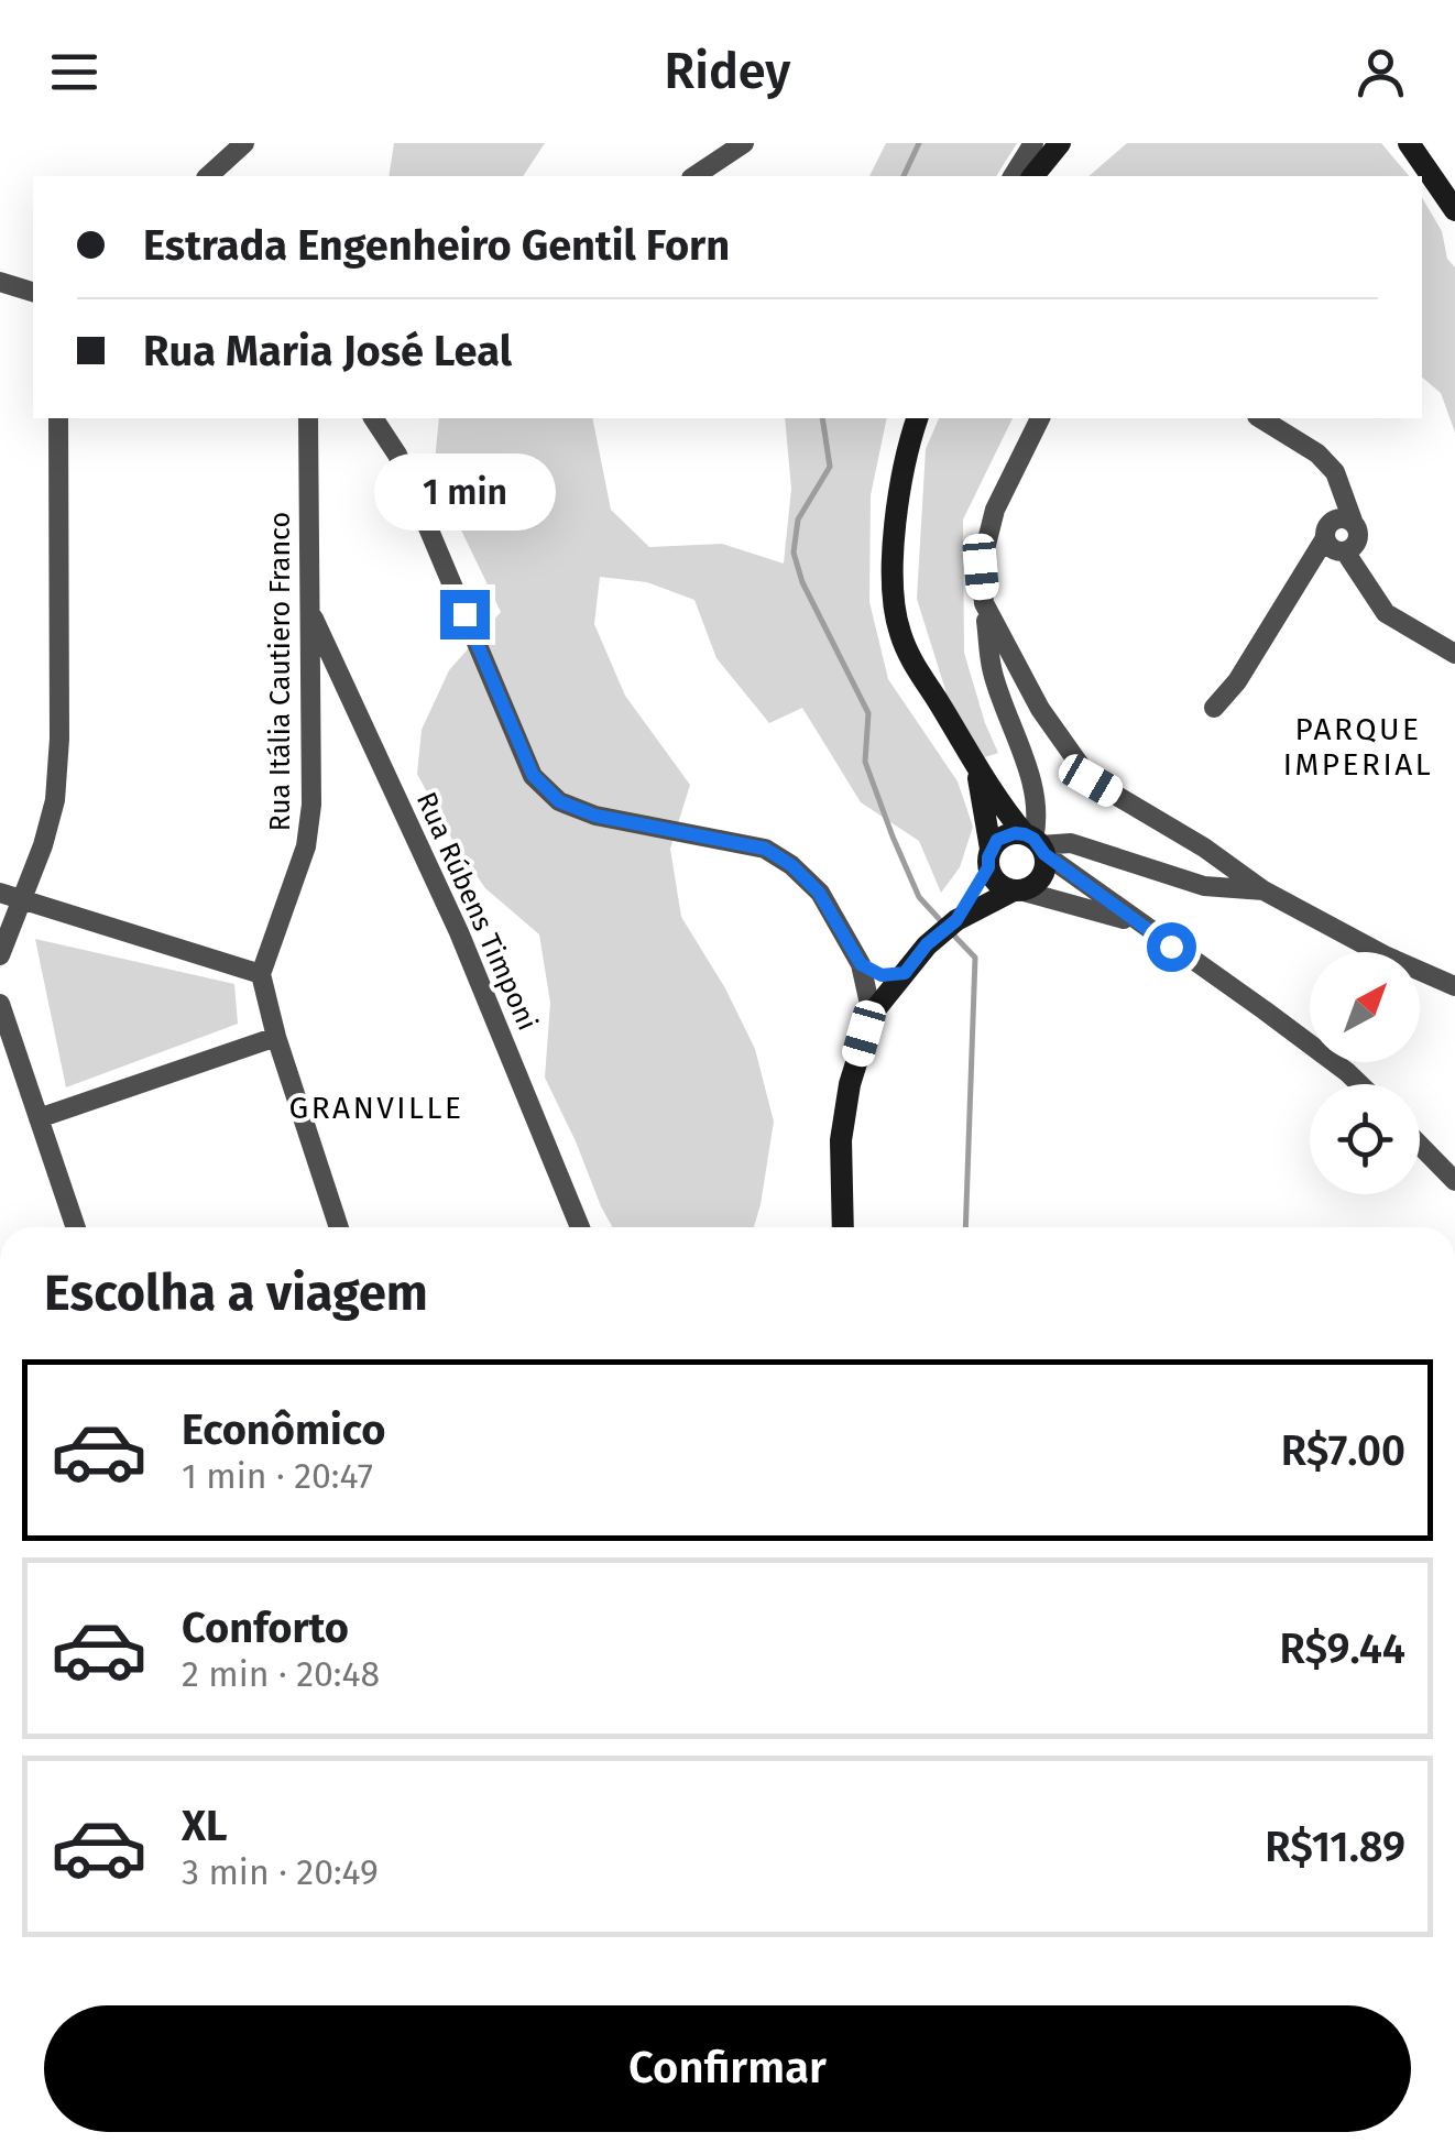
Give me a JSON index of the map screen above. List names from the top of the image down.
{
  "streets": {
    "street": ["Rua Itália Cautiero Franco", "Rua Rúbens Timponi"]
  },
  "crossings": [
    ["Rua Itália Cautiero Franco", "Rua Rúbens Timponi"]
  ],
  "districts": ["PARQUE IMPERIAL", "GRANVILLE"],
  "north": "top right",
  "page": {
    "header": "Ridey",
    "banner": ["Estrada Engenheiro Gentil Forn", "Rua Maria José Leal"],
    "bubble": "1 min",
    "heading": "Escolha a viagem",
    "list": [
      {
        "name": "Econômico",
        "note": "1 min · 20:47",
        "value": "R$7.00"
      },
      {
        "name": "Conforto",
        "note": "2 min · 20:48",
        "value": "R$9.44"
      },
      {
        "name": "XL",
        "note": "3 min · 20:49",
        "value": "R$11.89"
      }
    ],
    "buttons": "Confirmar"
  }
}
